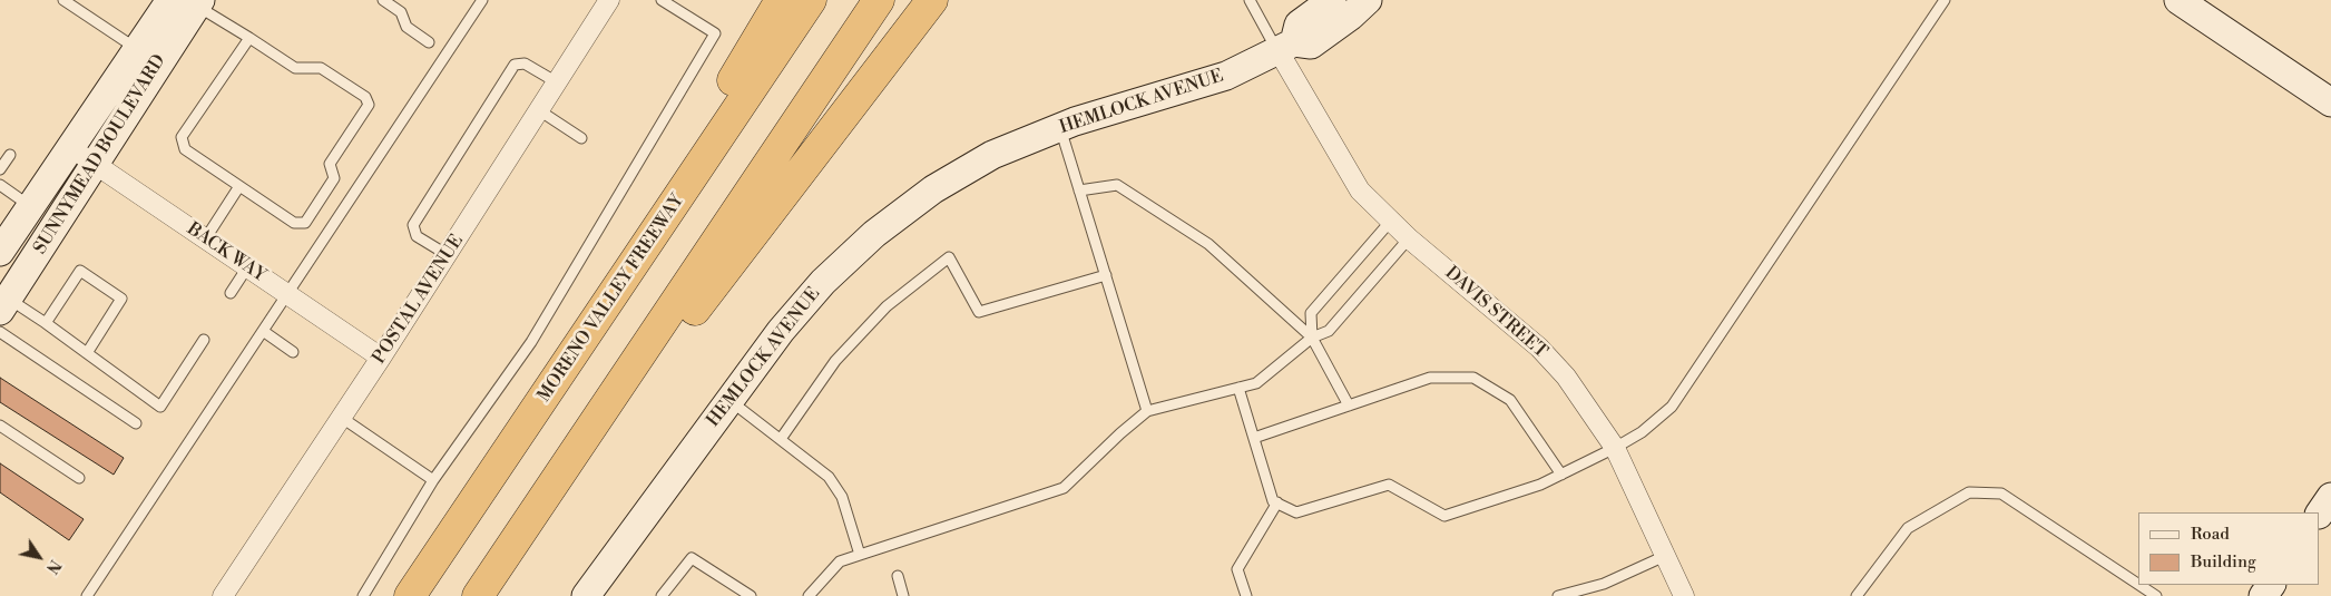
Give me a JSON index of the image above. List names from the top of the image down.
{
  "streets": {
    "highway": ["MORENO VALLEY FREEWAY"],
    "street": [
      "HEMLOCK AVENUE",
      "SUNNYMEAD BOULEVARD",
      "BACK WAY",
      "POSTAL AVENUE",
      "DAVIS STREET"
    ]
  },
  "crossings": [
    ["HEMLOCK AVENUE", "DAVIS STREET"],
    ["SUNNYMEAD BOULEVARD", "BACK WAY"],
    ["BACK WAY", "POSTAL AVENUE"]
  ],
  "legend": ["Road", "Building"],
  "north": "bottom right"
}
